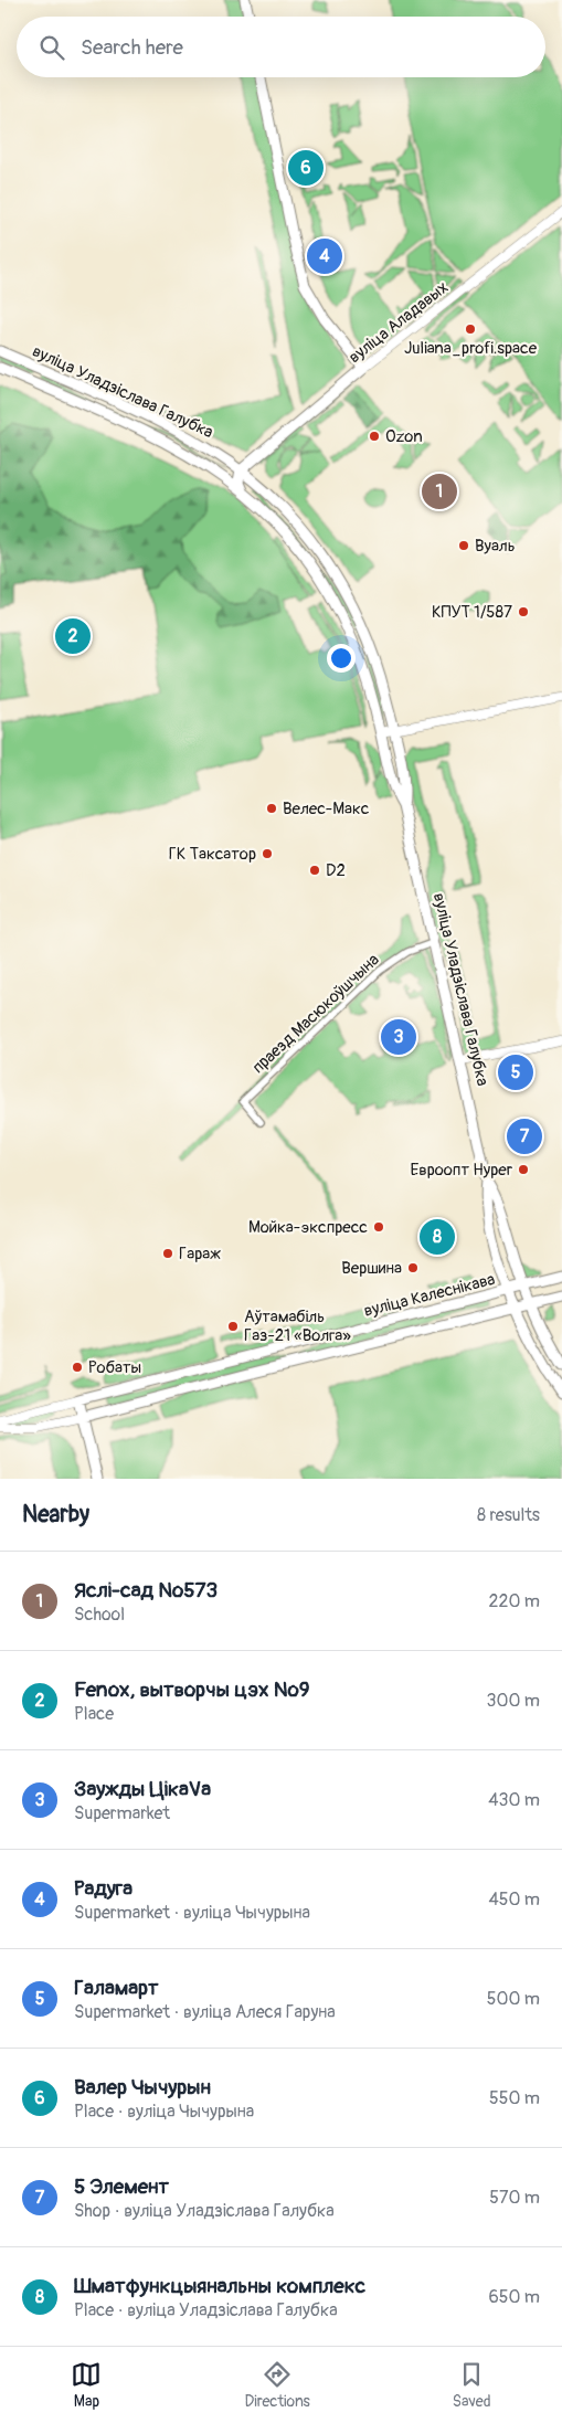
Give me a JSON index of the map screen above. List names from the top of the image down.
{
  "streets": {
    "main road": ["вуліца Аладавых", "вуліца Уладзіслава Галубка", "вуліца Калеснікава"],
    "street": ["праезд Масюкоўшчына"]
  },
  "crossings": [
    ["вуліца Аладавых", "вуліца Уладзіслава Галубка"],
    ["вуліца Уладзіслава Галубка", "праезд Масюкоўшчына"],
    ["вуліца Уладзіслава Галубка", "вуліца Калеснікава"]
  ],
  "places": [
    "Juliana_profi.space",
    "Ozon",
    "Вуаль",
    "КПУТ 1/587",
    "Велес-Макс",
    "ГК Таксатор",
    "D2",
    "Евроопт Hyper",
    "Мойка-экспресс",
    "Гараж",
    "Вершина",
    "Аўтамабіль Газ-21 «Волга»",
    "Робаты"
  ],
  "page": {
    "search": "Search here",
    "pins": [
      "6",
      "4",
      "1",
      "2",
      "3",
      "5",
      "7",
      "8"
    ],
    "heading": ["Nearby", "8 results"],
    "list": [
      {
        "mark": "1",
        "name": "Яслі-сад №573",
        "note": "School",
        "value": "220 m"
      },
      {
        "mark": "2",
        "name": "Fenox, вытворчы цэх №9",
        "note": "Place",
        "value": "300 m"
      },
      {
        "mark": "3",
        "name": "Заужды ЦікаVа",
        "note": "Supermarket",
        "value": "430 m"
      },
      {
        "mark": "4",
        "name": "Радуга",
        "note": "Supermarket · вуліца Чычурына",
        "value": "450 m"
      },
      {
        "mark": "5",
        "name": "Галамарт",
        "note": "Supermarket · вуліца Алеся Гаруна",
        "value": "500 m"
      },
      {
        "mark": "6",
        "name": "Валер Чычурын",
        "note": "Place · вуліца Чычурына",
        "value": "550 m"
      },
      {
        "mark": "7",
        "name": "5 Элемент",
        "note": "Shop · вуліца Уладзіслава Галубка",
        "value": "570 m"
      },
      {
        "mark": "8",
        "name": "Шматфункцыянальны комплекс",
        "note": "Place · вуліца Уладзіслава Галубка",
        "value": "650 m"
      }
    ],
    "nav": ["Map", "Directions", "Saved"]
  }
}
